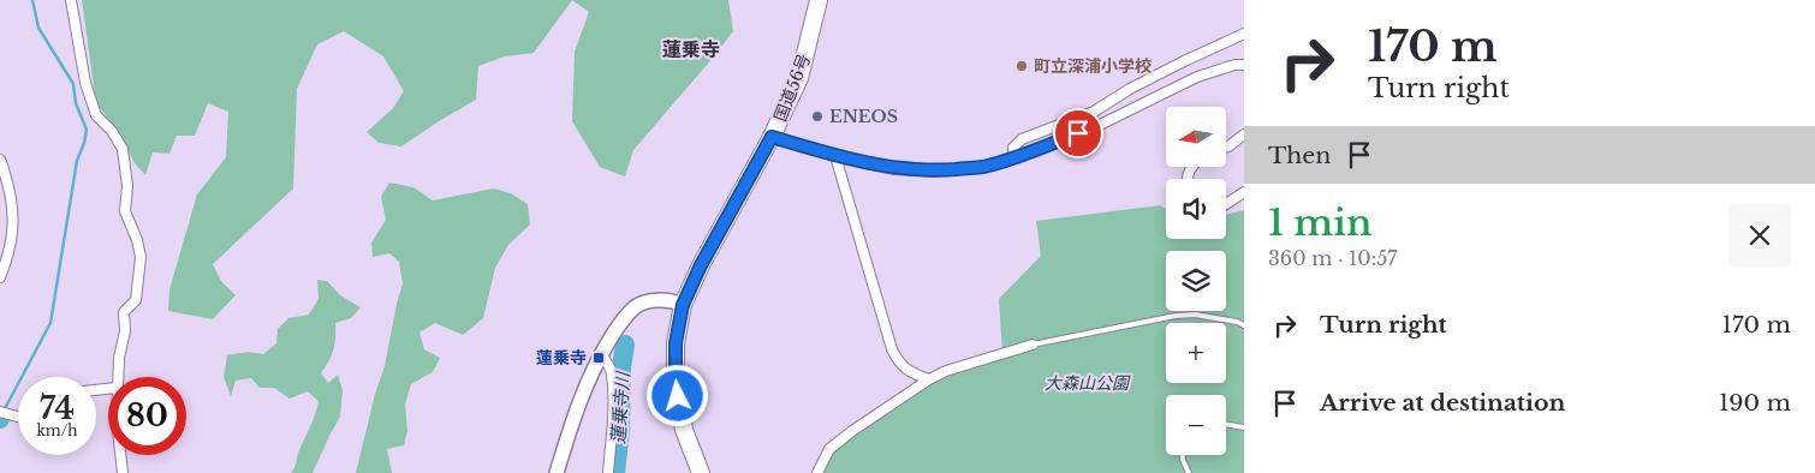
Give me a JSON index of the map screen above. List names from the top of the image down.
{
  "streets": {
    "highway": ["国道56号"]
  },
  "districts": ["蓮乗寺"],
  "water": ["蓮乗寺川"],
  "parks": ["大森山公園"],
  "places": {
    "other": ["町立深浦小学校", "ENEOS"],
    "transit": ["蓮乗寺"]
  },
  "north": "left",
  "page": {
    "turn": ["170 m", "Turn right"],
    "map_buttons": ["+", "−"],
    "then": "Then",
    "heading": ["1 min", "360 m · 10:57"],
    "list": [
      {
        "name": "Turn right",
        "value": "170 m"
      },
      {
        "name": "Arrive at destination",
        "value": "190 m"
      }
    ],
    "speed": "74 km/h",
    "limit": "80"
  }
}
